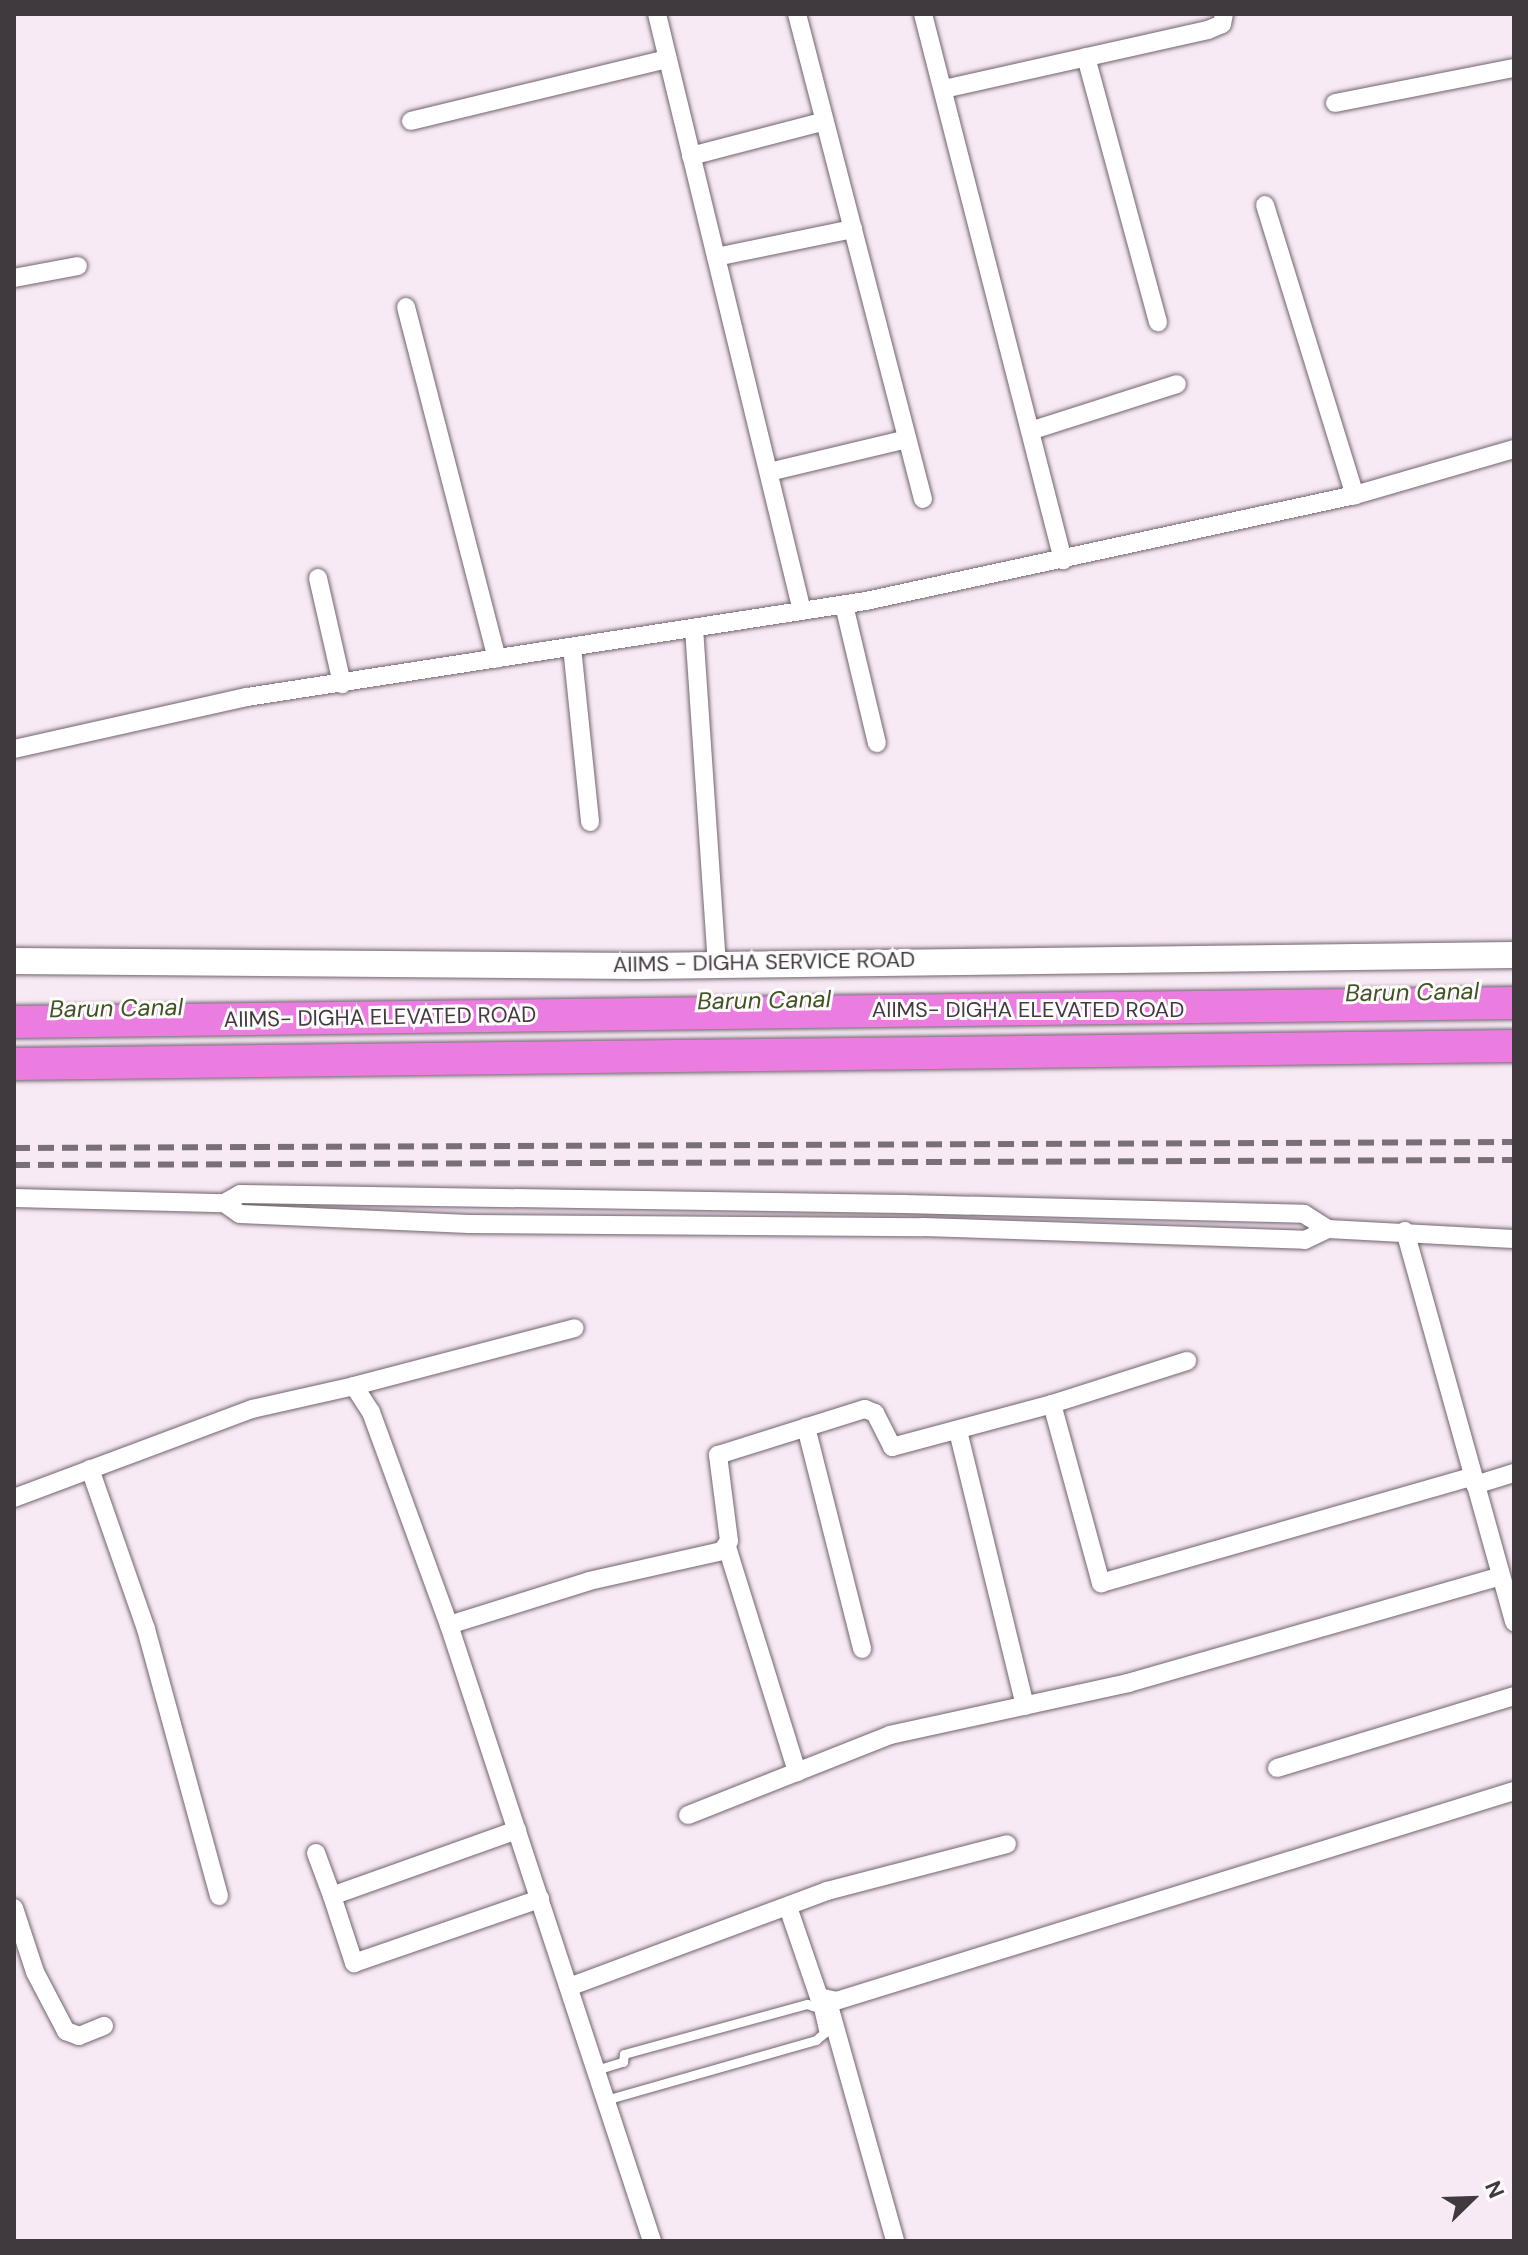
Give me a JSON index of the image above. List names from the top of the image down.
{
  "streets": {
    "highway": ["AIIMS- DIGHA ELEVATED ROAD"],
    "main road": ["AIIMS - DIGHA SERVICE ROAD"]
  },
  "water": ["Barun Canal"],
  "north": "top right"
}
